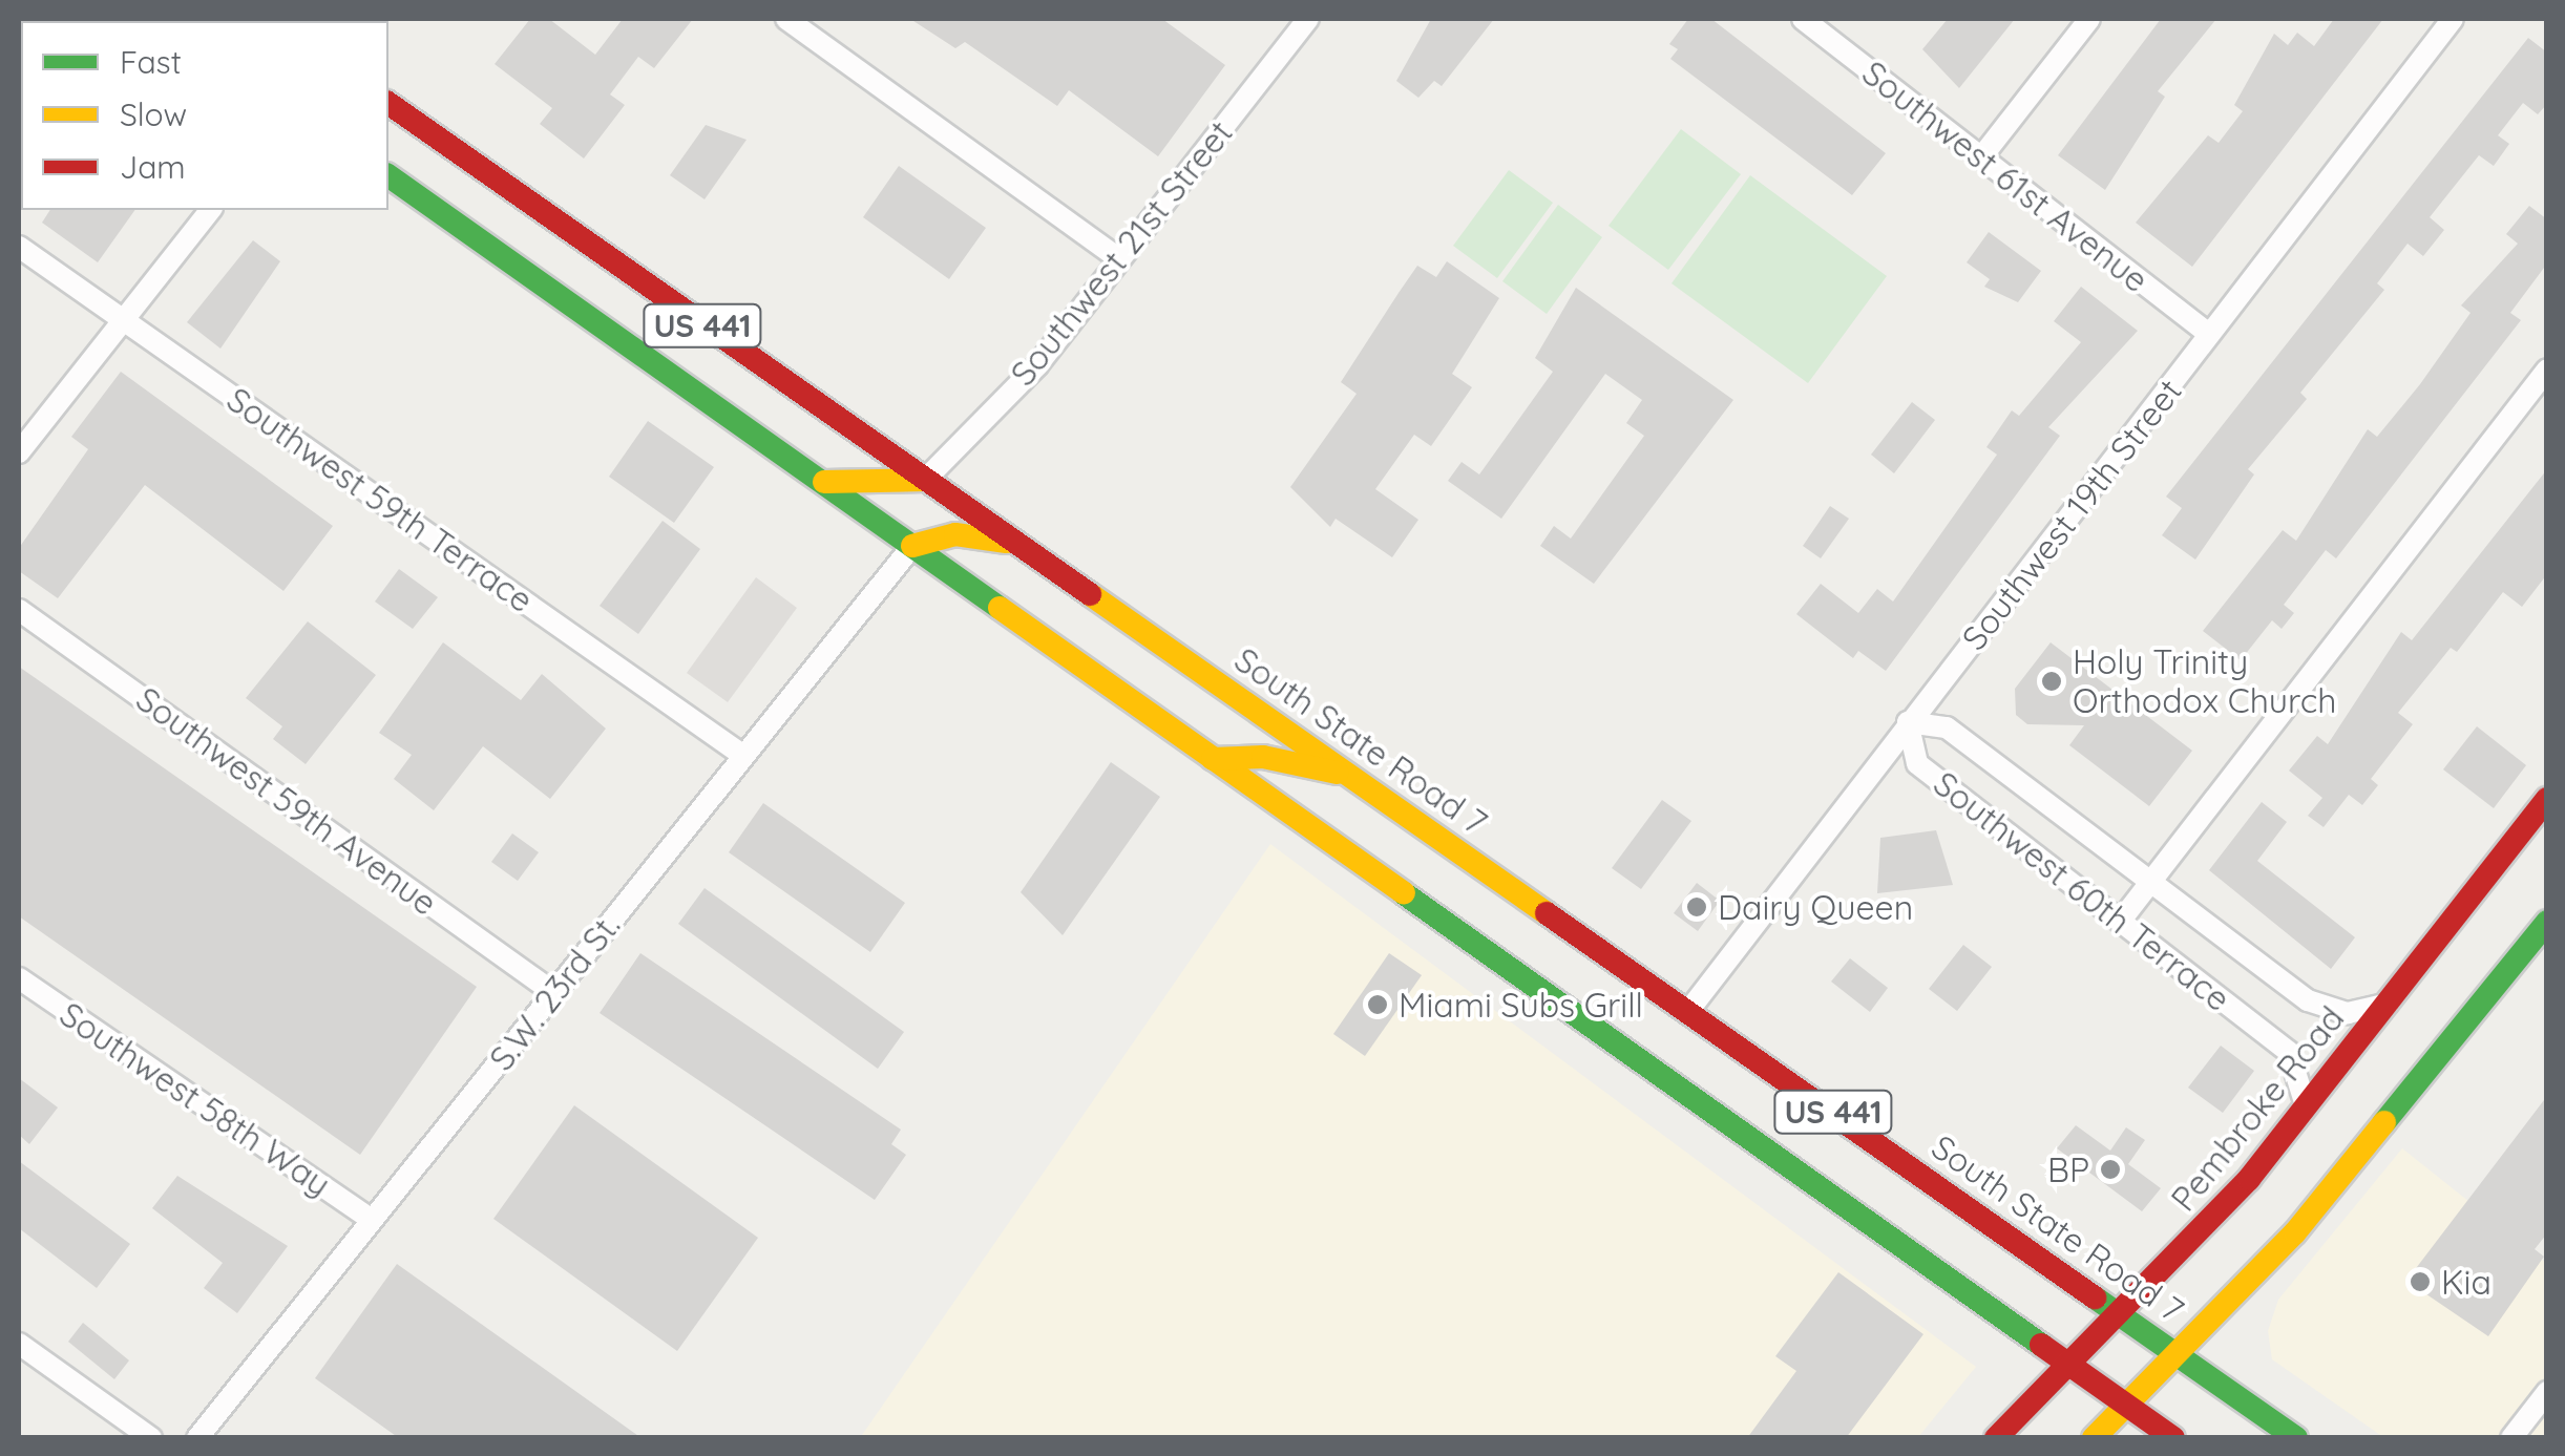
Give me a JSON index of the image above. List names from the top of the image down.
{
  "streets": {
    "main road": ["US 441", "South State Road 7", "Pembroke Road"],
    "street": [
      "Southwest 61st Avenue",
      "Southwest 21st Street",
      "Southwest 59th Terrace",
      "Southwest 19th Street",
      "Southwest 59th Avenue",
      "Southwest 60th Terrace",
      "S.W. 23rd St.",
      "Southwest 58th Way"
    ]
  },
  "crossings": [
    ["Southwest 61st Avenue", "Southwest 19th Street"],
    ["Southwest 21st Street", "South State Road 7"],
    ["US 441", "S.W. 23rd St."],
    ["US 441", "Pembroke Road"],
    ["Southwest 59th Terrace", "S.W. 23rd St."],
    ["Southwest 19th Street", "South State Road 7"],
    ["Southwest 19th Street", "Southwest 60th Terrace"],
    ["South State Road 7", "Pembroke Road"],
    ["Southwest 59th Avenue", "S.W. 23rd St."],
    ["Southwest 60th Terrace", "Pembroke Road"],
    ["S.W. 23rd St.", "Southwest 58th Way"]
  ],
  "places": [
    "Holy Trinity Orthodox Church",
    "Dairy Queen",
    "Miami Subs Grill",
    "BP",
    "Kia"
  ],
  "legend": ["Fast", "Slow", "Jam"]
}
